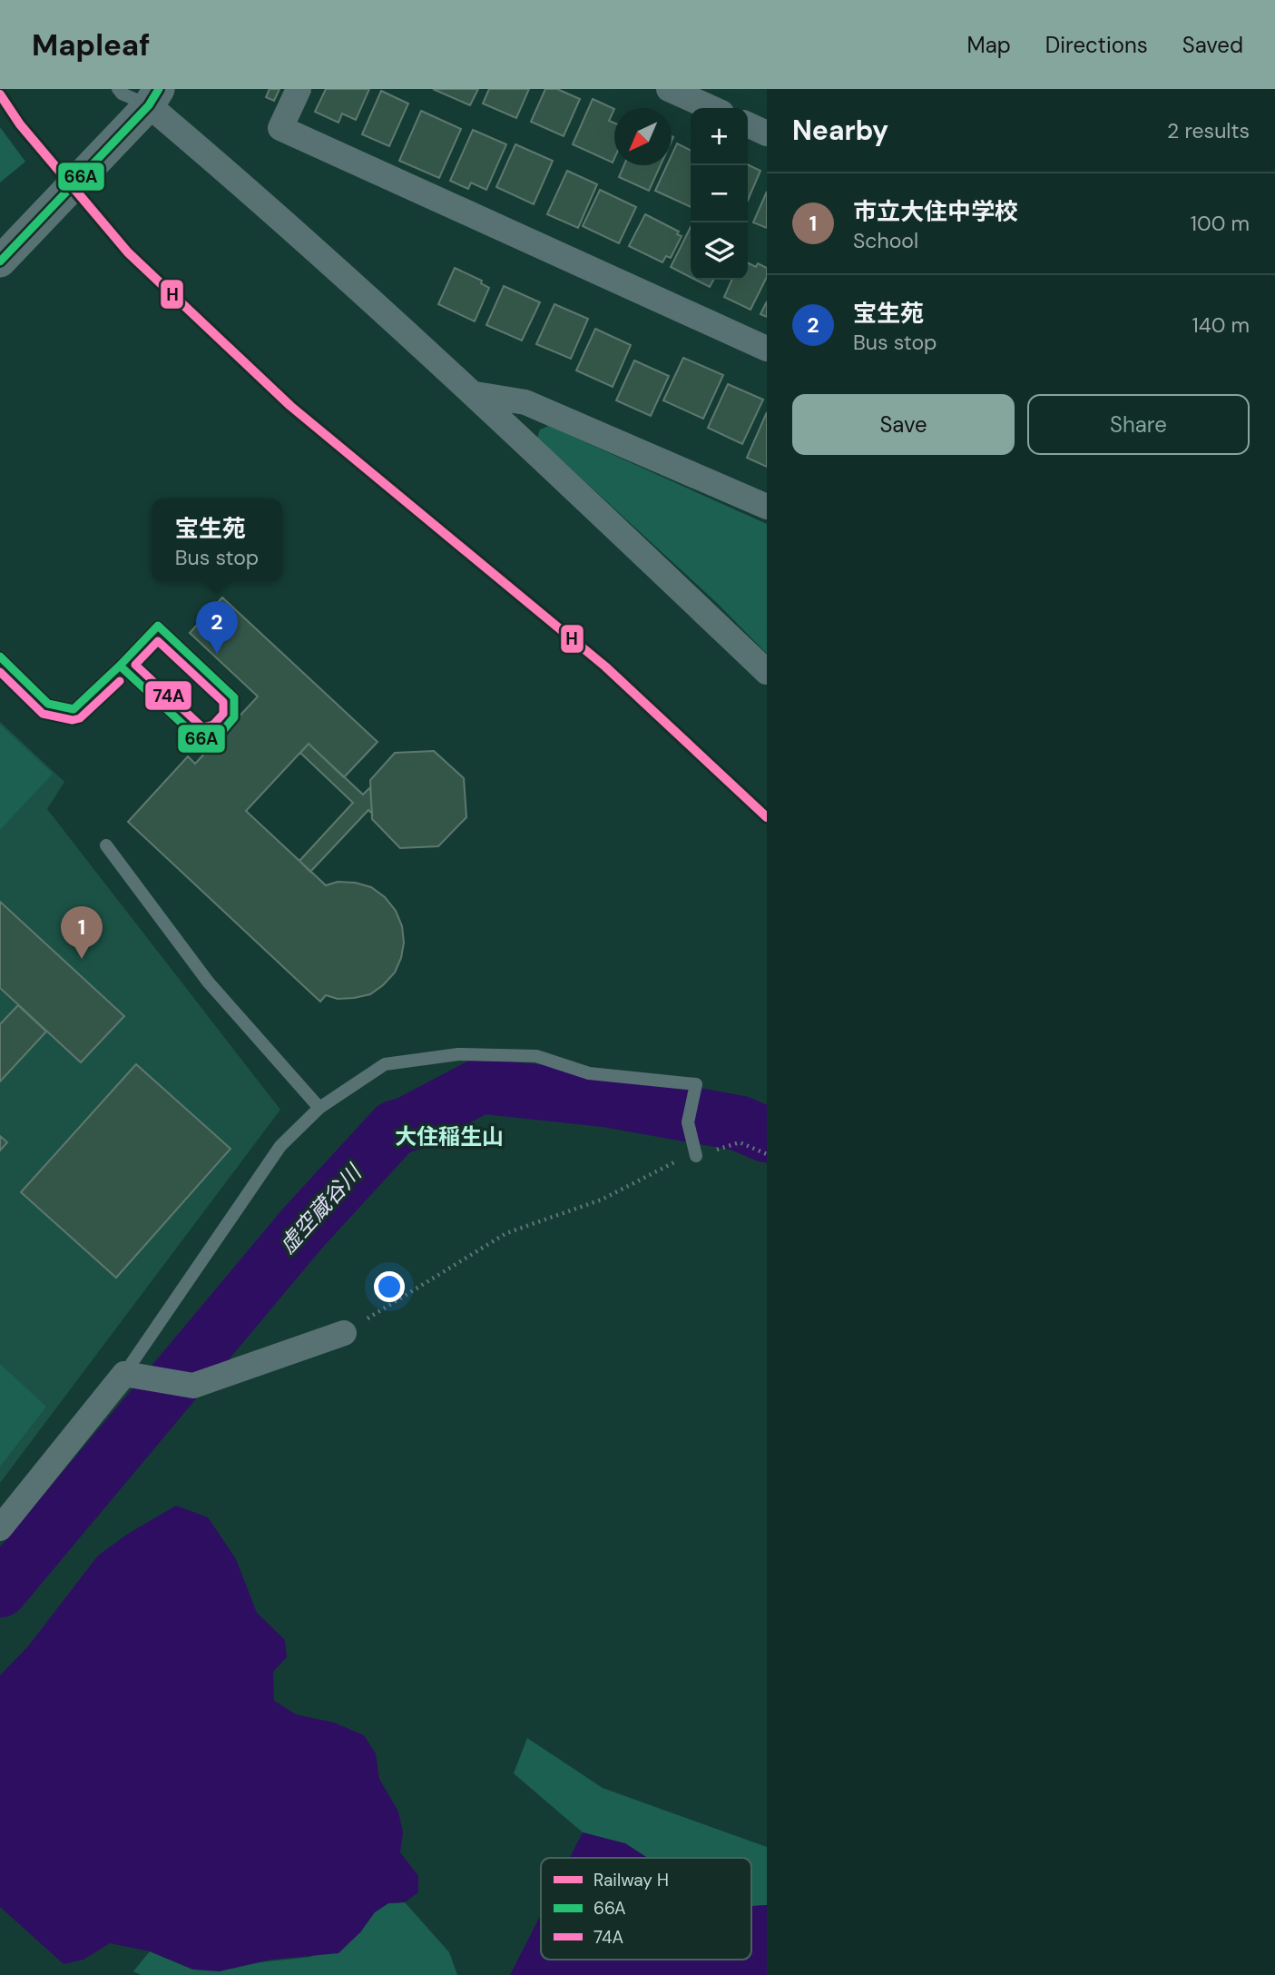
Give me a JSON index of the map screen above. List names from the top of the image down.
{
  "districts": ["大住稲生山"],
  "water": ["虚空蔵谷川"],
  "lines": ["transit line 66A", "rail line H", "transit line 74A"],
  "legend": ["Railway H", "66A", "74A"],
  "north": "bottom left",
  "page": {
    "header": "Mapleaf",
    "nav": ["Map", "Directions", "Saved"],
    "heading": ["Nearby", "2 results"],
    "map_buttons": ["+", "−"],
    "list": [
      {
        "mark": "1",
        "name": "市立大住中学校",
        "note": "School",
        "value": "100 m"
      },
      {
        "mark": "2",
        "name": "宝生苑",
        "note": "Bus stop",
        "value": "140 m"
      }
    ],
    "buttons": ["Save", "Share"],
    "popup": ["宝生苑", "Bus stop"],
    "pins": ["2", "1"]
  }
}
